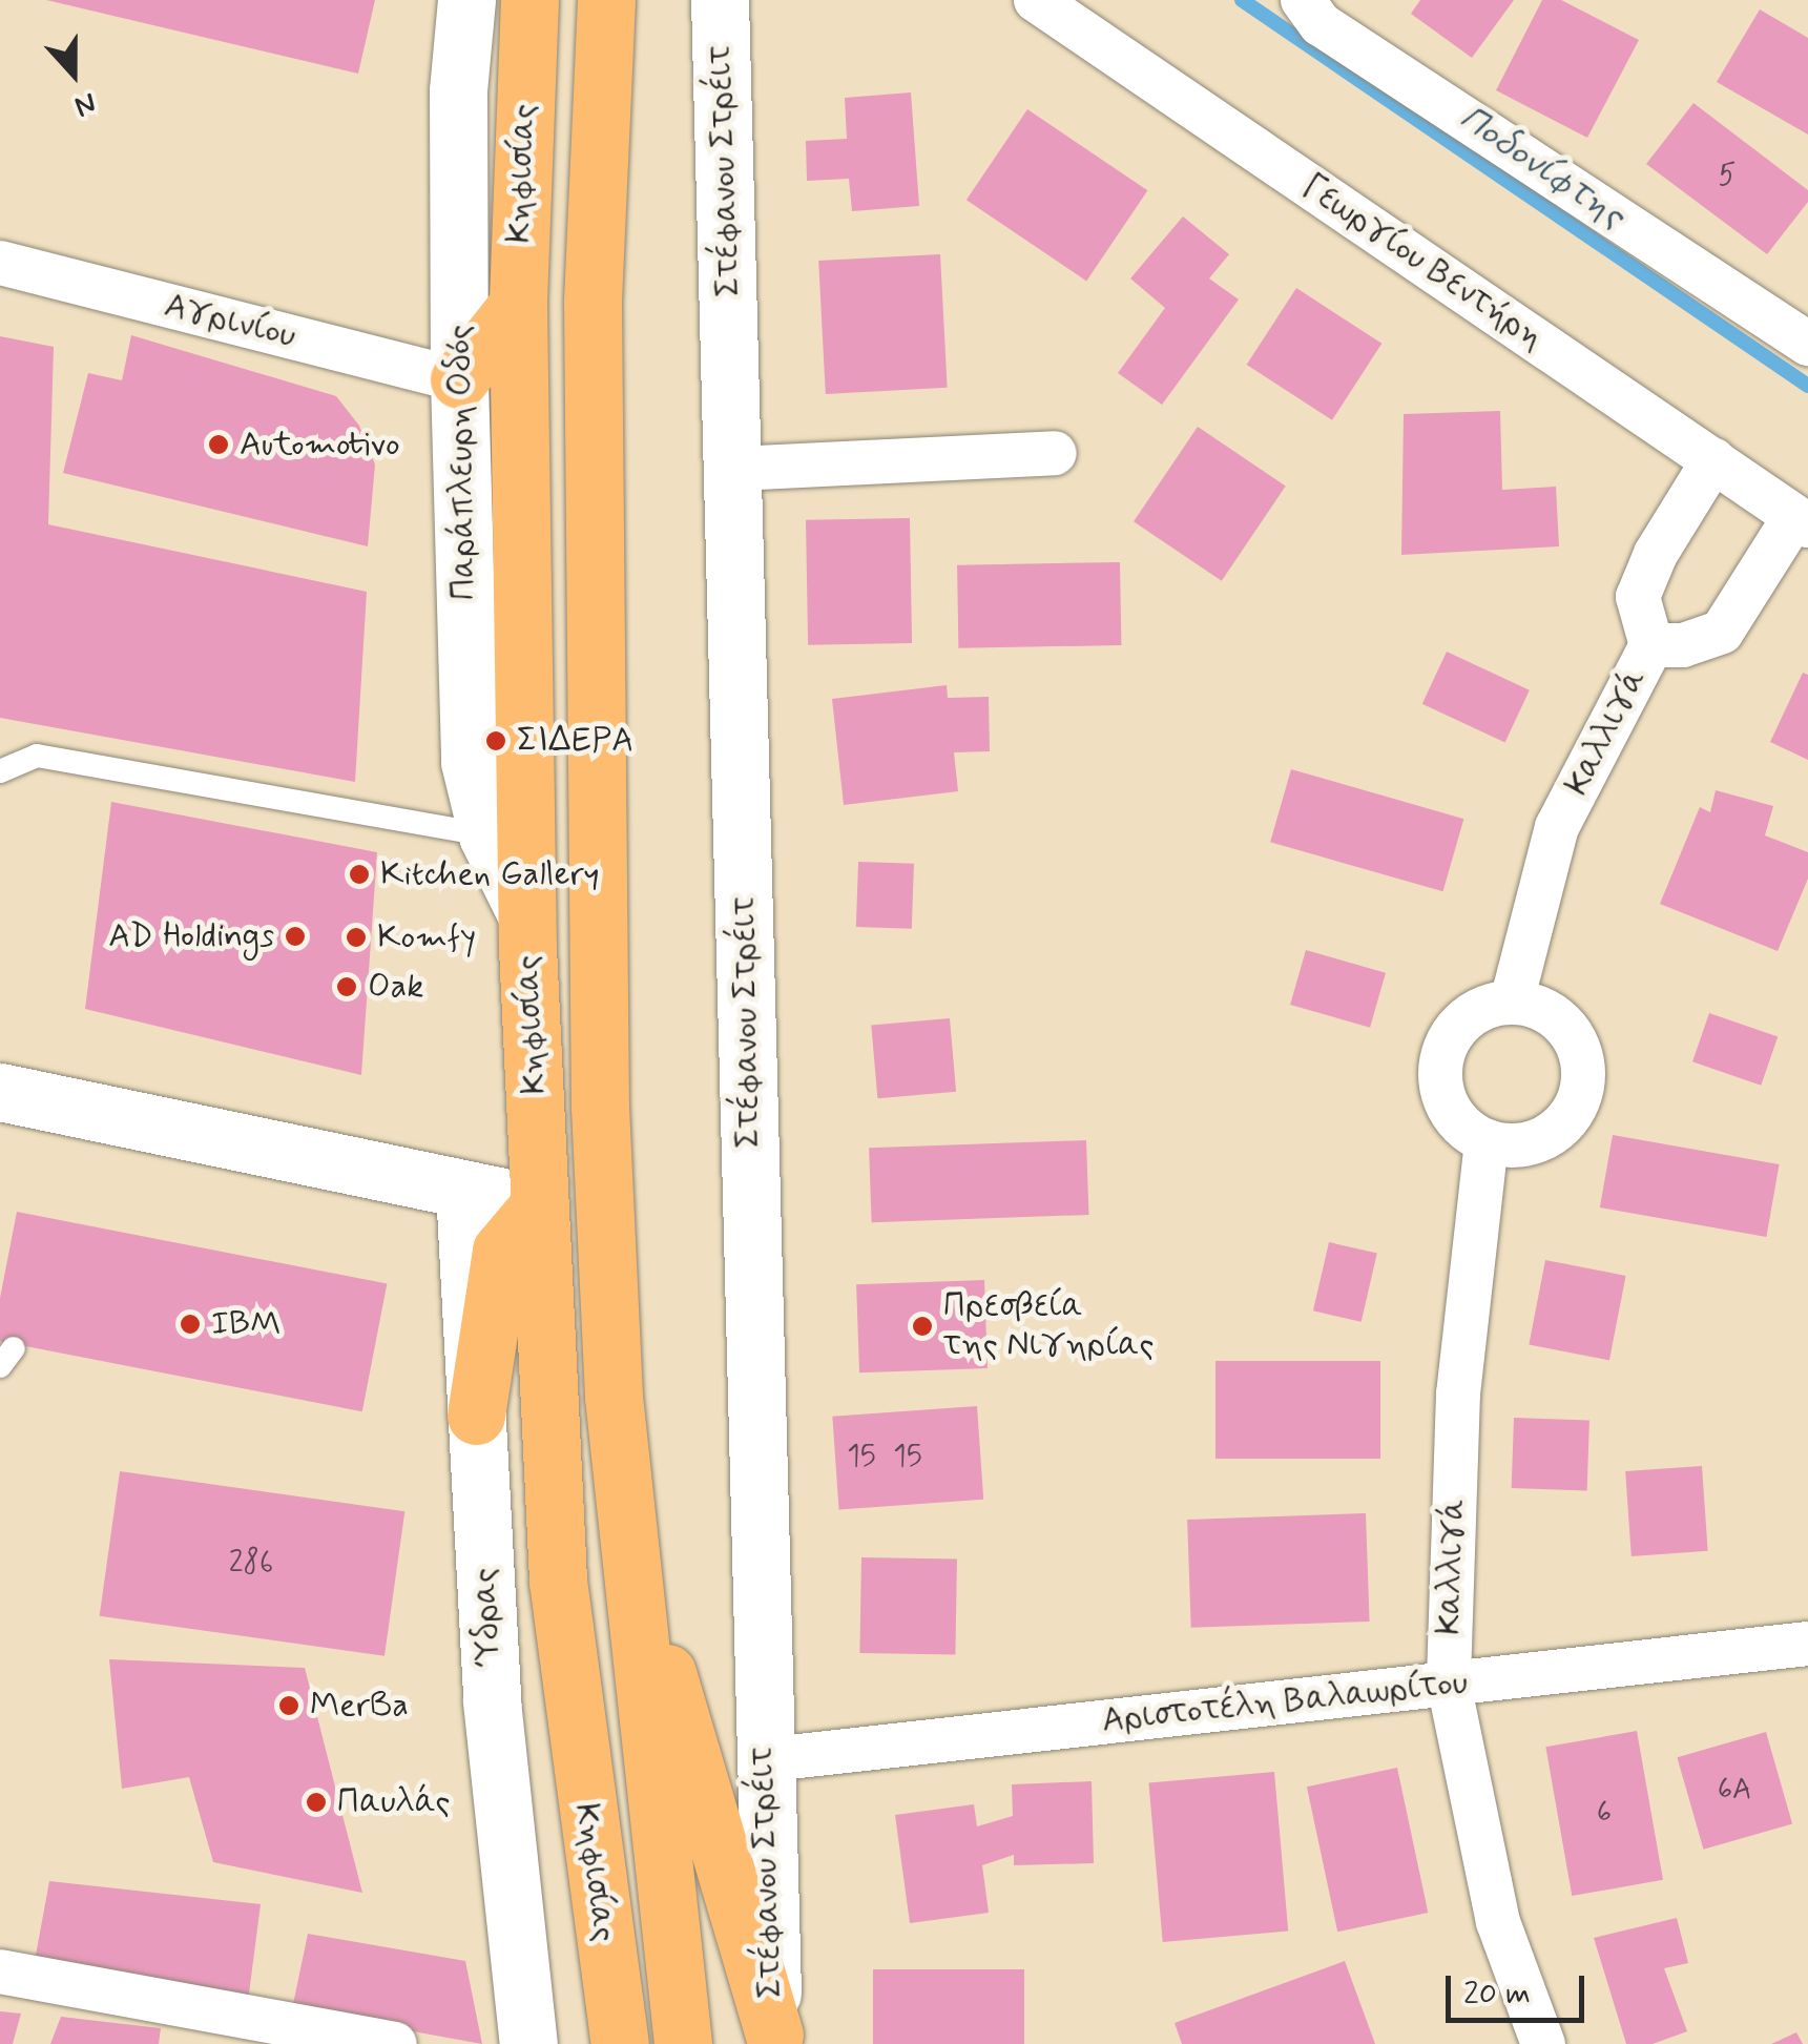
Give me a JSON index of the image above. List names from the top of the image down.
{
  "streets": {
    "main road": ["Κηφισίας"],
    "street": [
      "Στέφανου Στρέιτ",
      "Γεωργίου Βεντήρη",
      "Αγρινίου",
      "Παράπλευρη Οδός",
      "Καλλιγά",
      "Ύδρας",
      "Αριστοτέλη Βαλαωρίτου"
    ]
  },
  "crossings": [
    ["Στέφανου Στρέιτ", "Αριστοτέλη Βαλαωρίτου"],
    ["Κηφισίας", "Παράπλευρη Οδός"],
    ["Γεωργίου Βεντήρη", "Καλλιγά"],
    ["Αγρινίου", "Παράπλευρη Οδός"],
    ["Καλλιγά", "Αριστοτέλη Βαλαωρίτου"]
  ],
  "water": ["Ποδονίφτης"],
  "places": [
    "Automotivo",
    "ΣΙΔΕΡΑ",
    "Kitchen Gallery",
    "AD Holdings",
    "Komfy",
    "Oak",
    "IBM",
    "Πρεσβεία της Νιγηρίας",
    "MerBa",
    "Παυλάς"
  ],
  "house_numbers": [
    "5",
    "15",
    "15",
    "286",
    "6A",
    "6"
  ],
  "scale_bar": "20 m",
  "north": "bottom"
}
